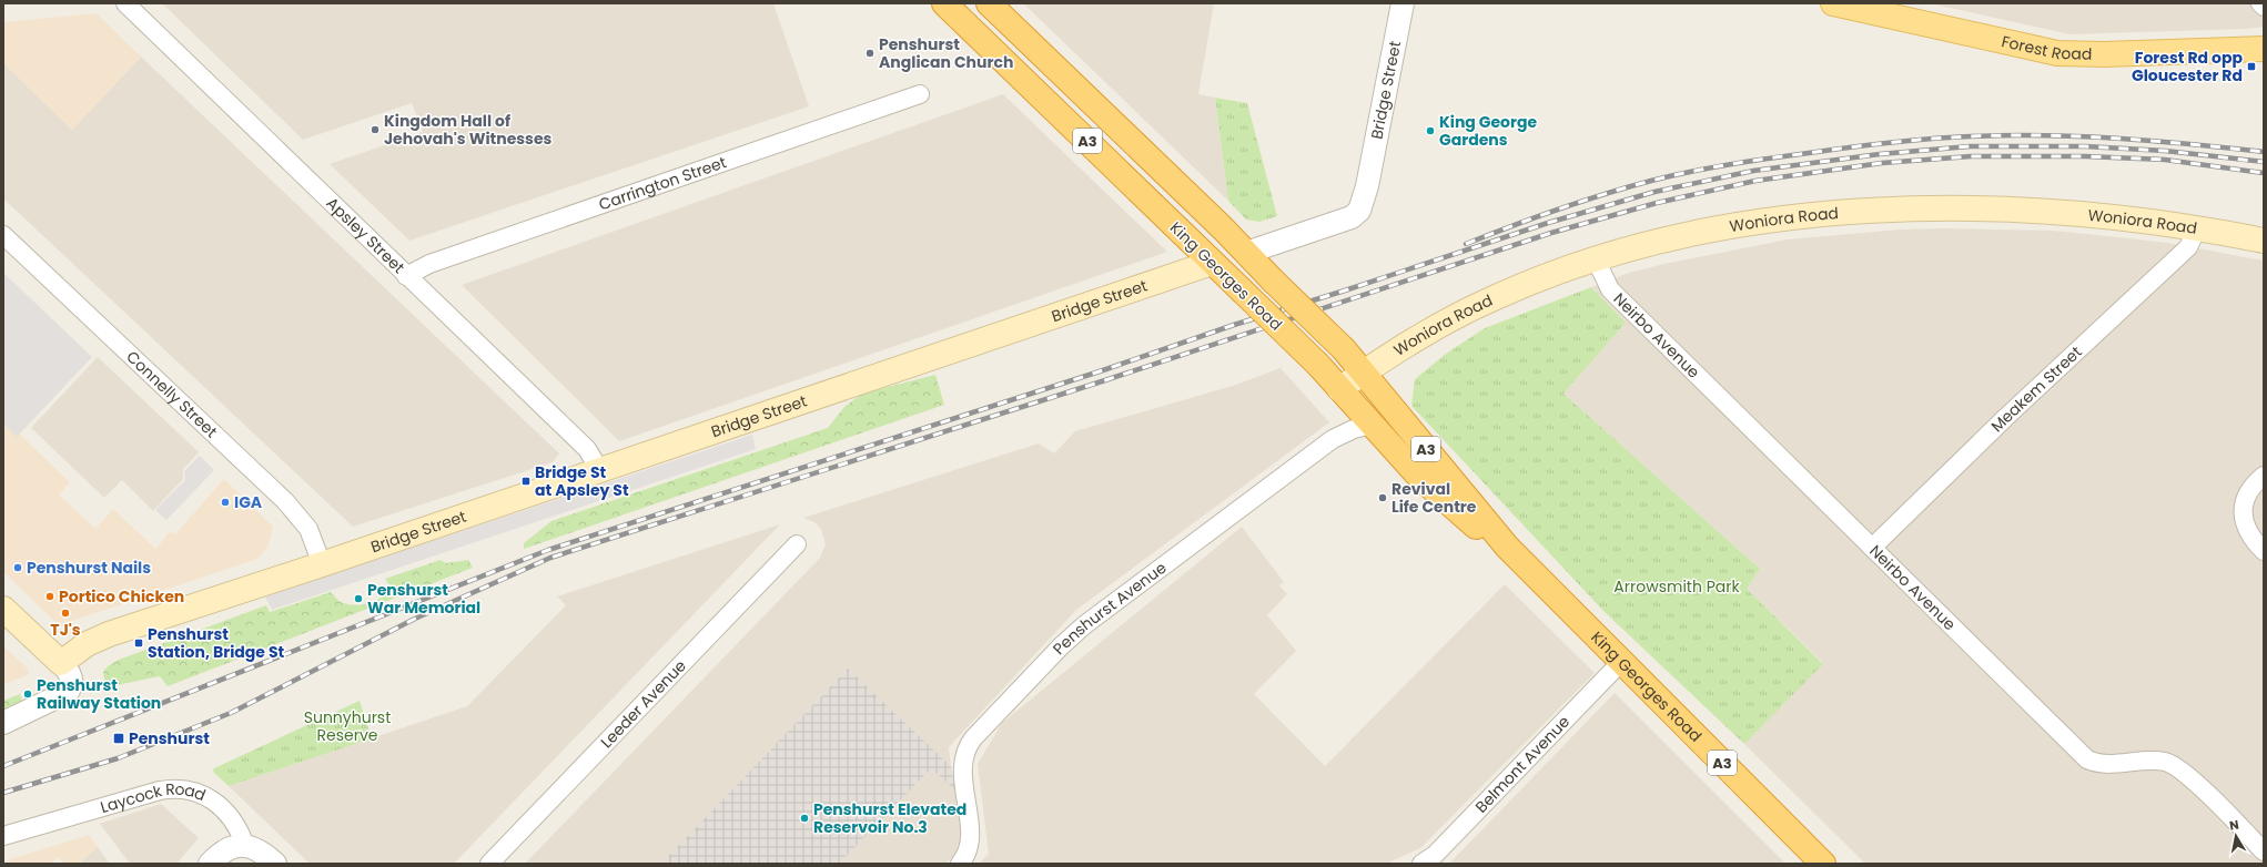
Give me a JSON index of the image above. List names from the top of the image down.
{
  "streets": {
    "highway": ["Bridge Street", "A3", "King Georges Road"],
    "main road": ["Forest Road", "Woniora Road"],
    "street": [
      "Carrington Street",
      "Apsley Street",
      "Neirbo Avenue",
      "Meakem Street",
      "Connelly Street",
      "Penshurst Avenue",
      "Leeder Avenue",
      "Belmont Avenue",
      "Laycock Road"
    ]
  },
  "crossings": [
    ["Bridge Street", "Apsley Street"],
    ["Bridge Street", "King Georges Road"],
    ["Bridge Street", "Connelly Street"],
    ["Carrington Street", "Apsley Street"],
    ["Woniora Road", "King Georges Road"],
    ["Woniora Road", "Neirbo Avenue"],
    ["Woniora Road", "Meakem Street"],
    ["King Georges Road", "Penshurst Avenue"],
    ["King Georges Road", "Belmont Avenue"],
    ["Neirbo Avenue", "Meakem Street"]
  ],
  "parks": ["Arrowsmith Park", "Sunnyhurst Reserve"],
  "places": {
    "other": [
      "Penshurst Anglican Church",
      "Kingdom Hall of Jehovah's Witnesses",
      "King George Gardens",
      "Revival Life Centre",
      "IGA",
      "Penshurst Nails",
      "Portico Chicken",
      "Penshurst War Memorial",
      "TJ's",
      "Penshurst Railway Station",
      "Penshurst Elevated Reservoir No.3"
    ],
    "transit": [
      "Forest Rd opp Gloucester Rd",
      "Bridge St at Apsley St",
      "Penshurst Station, Bridge St",
      "Penshurst"
    ]
  },
  "north": "top"
}
